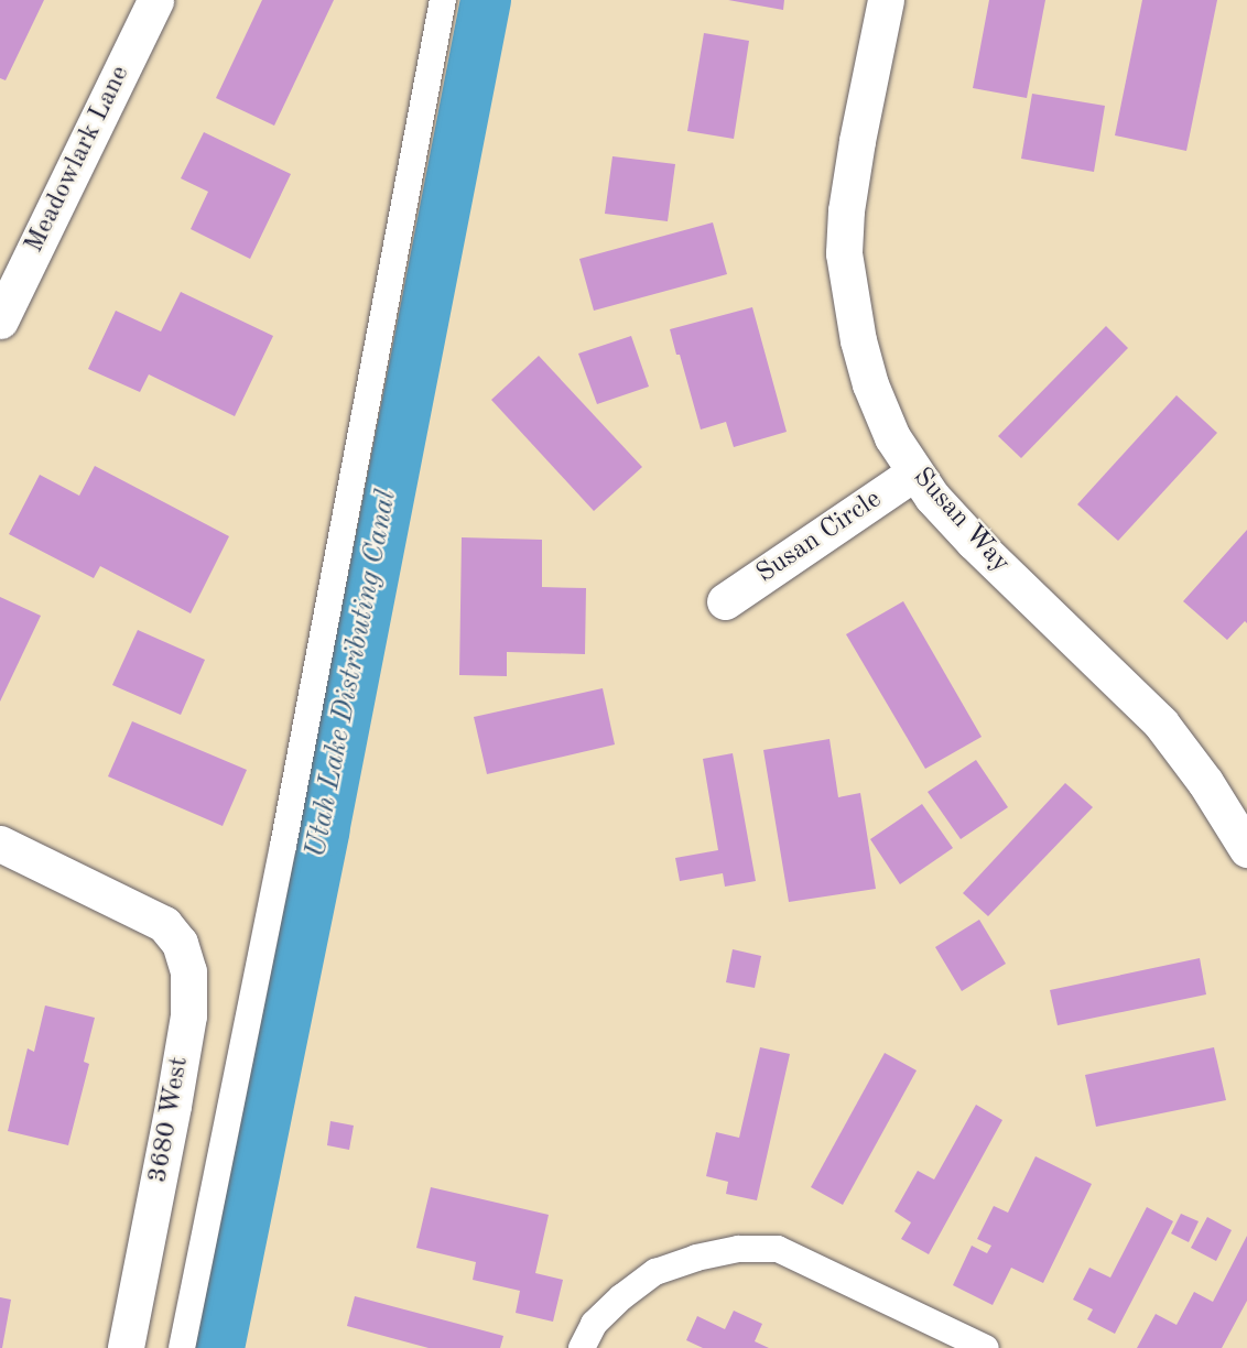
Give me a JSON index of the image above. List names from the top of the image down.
{
  "streets": {
    "street": [
      "Meadowlark Lane",
      "Susan Way",
      "Susan Circle",
      "3680 West"
    ]
  },
  "crossings": [
    ["Susan Way", "Susan Circle"]
  ],
  "water": ["Utah Lake Distributing Canal"]
}
